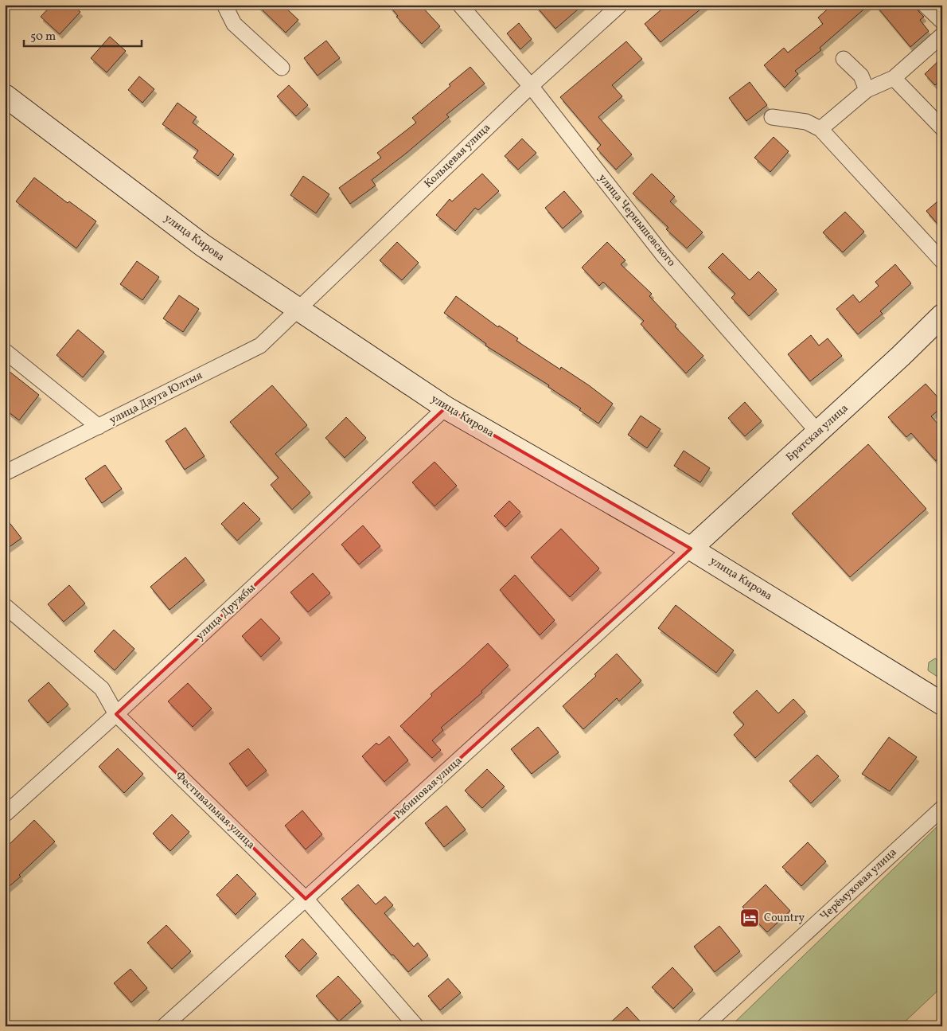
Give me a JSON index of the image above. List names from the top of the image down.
{
  "streets": {
    "main road": ["улица Кирова", "Братская улица"],
    "street": [
      "Кольцевая улица",
      "улица Чернышевского",
      "улица Даута Юлтыя",
      "улица Дружбы",
      "Рябиновая улица",
      "Фестивальная улица",
      "Черёмуховая улица"
    ]
  },
  "crossings": [
    ["Кольцевая улица", "улица Чернышевского"],
    ["Кольцевая улица", "улица Кирова"],
    ["Кольцевая улица", "улица Даута Юлтыя"],
    ["улица Чернышевского", "Братская улица"],
    ["улица Кирова", "улица Даута Юлтыя"],
    ["улица Кирова", "Братская улица"],
    ["улица Кирова", "улица Дружбы"],
    ["улица Кирова", "Рябиновая улица"],
    ["Братская улица", "Рябиновая улица"],
    ["улица Дружбы", "Фестивальная улица"],
    ["Рябиновая улица", "Фестивальная улица"]
  ],
  "places": {
    "hotel": ["Country"]
  },
  "scale_bar": "50 m"
}
